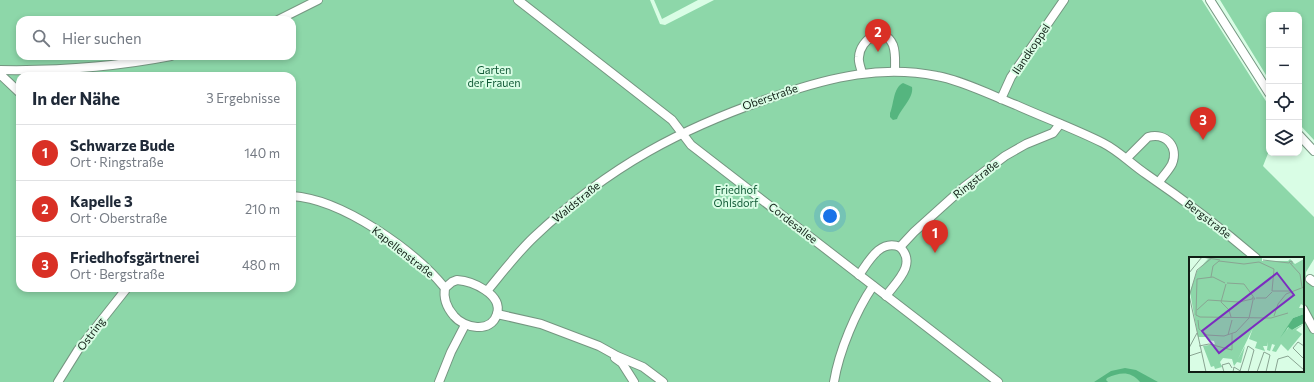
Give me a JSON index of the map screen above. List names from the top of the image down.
{
  "streets": {
    "street": [
      "Ilandkoppel",
      "Oberstraße",
      "Ringstraße",
      "Waldstraße",
      "Bergstraße",
      "Cordesallee",
      "Kapellenstraße",
      "Ostring"
    ]
  },
  "crossings": [
    ["Ilandkoppel", "Oberstraße"],
    ["Oberstraße", "Waldstraße"],
    ["Oberstraße", "Bergstraße"],
    ["Oberstraße", "Cordesallee"],
    ["Ringstraße", "Bergstraße"],
    ["Waldstraße", "Cordesallee"],
    ["Waldstraße", "Kapellenstraße"]
  ],
  "parks": ["Garten der Frauen", "Friedhof Ohlsdorf"],
  "page": {
    "map_buttons": ["+", "−"],
    "search": "Hier suchen",
    "pins": ["2", "3", "1"],
    "heading": ["In der Nähe", "3 Ergebnisse"],
    "list": [
      {
        "mark": "1",
        "name": "Schwarze Bude",
        "note": "Ort · Ringstraße",
        "value": "140 m"
      },
      {
        "mark": "2",
        "name": "Kapelle 3",
        "note": "Ort · Oberstraße",
        "value": "210 m"
      },
      {
        "mark": "3",
        "name": "Friedhofsgärtnerei",
        "note": "Ort · Bergstraße",
        "value": "480 m"
      }
    ]
  }
}
